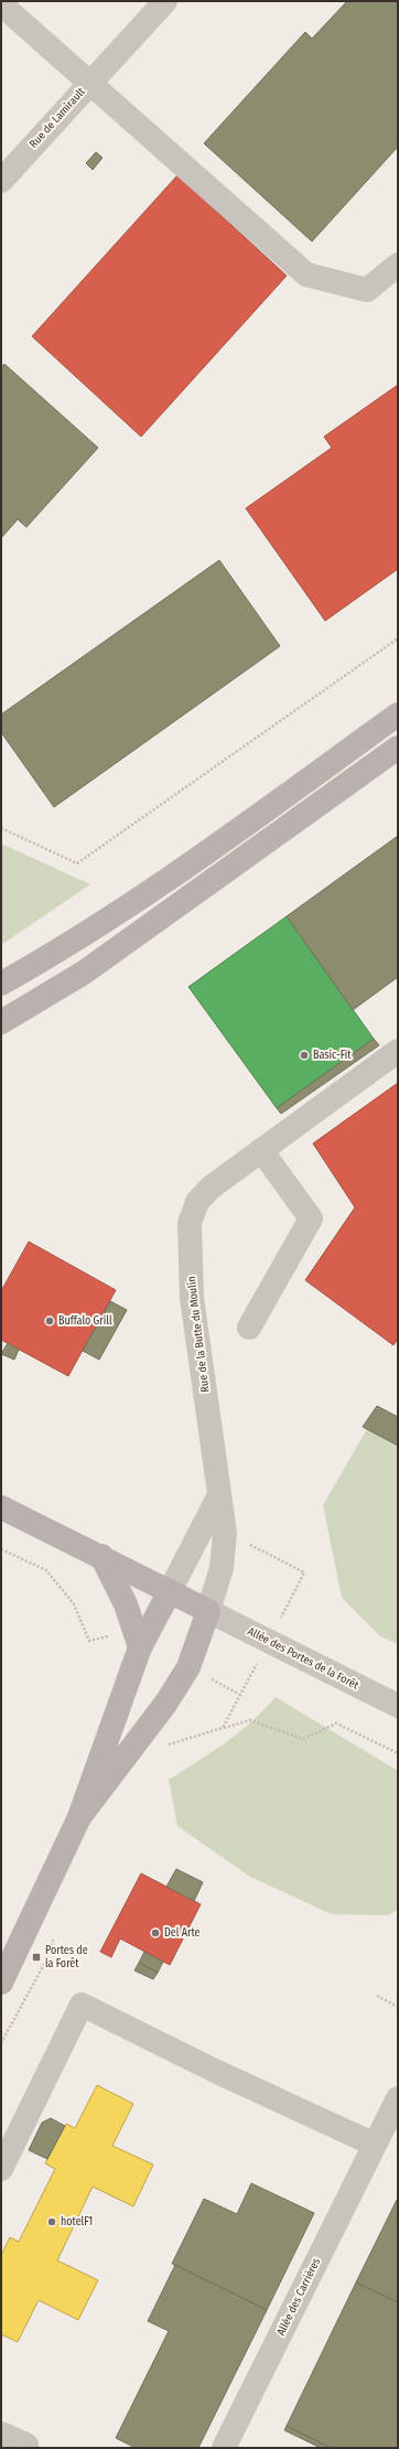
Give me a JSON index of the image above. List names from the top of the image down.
{
  "streets": {
    "street": [
      "Rue de Lamirault",
      "Rue de la Butte du Moulin",
      "Allée des Portes de la Forêt",
      "Allée des Carrières"
    ]
  },
  "crossings": [
    ["Rue de la Butte du Moulin", "Allée des Portes de la Forêt"]
  ],
  "places": {
    "other": [
      "Basic-Fit",
      "Buffalo Grill",
      "Del Arte",
      "hotelF1"
    ],
    "transit": ["Portes de la Forêt"]
  }
}
